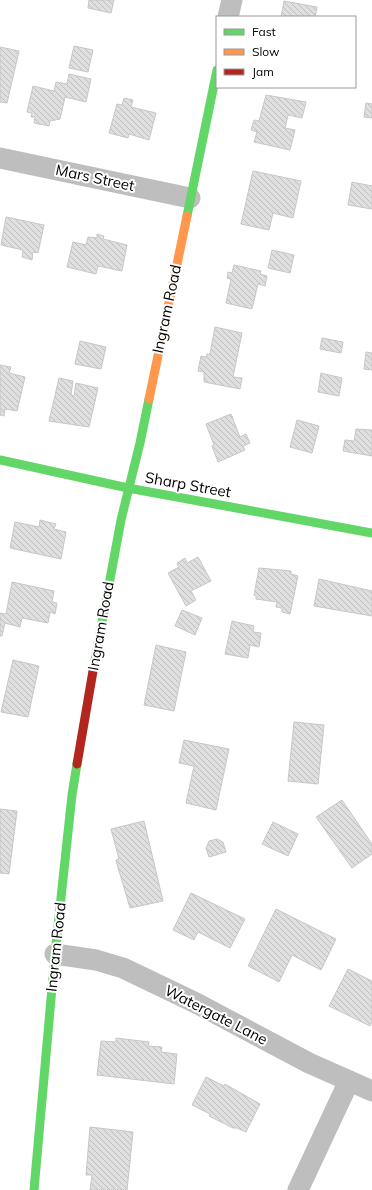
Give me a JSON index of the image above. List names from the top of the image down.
{
  "streets": {
    "street": [
      "Mars Street",
      "Ingram Road",
      "Sharp Street",
      "Watergate Lane"
    ]
  },
  "crossings": [
    ["Mars Street", "Ingram Road"],
    ["Ingram Road", "Sharp Street"],
    ["Ingram Road", "Watergate Lane"]
  ],
  "legend": ["Fast", "Slow", "Jam"]
}
